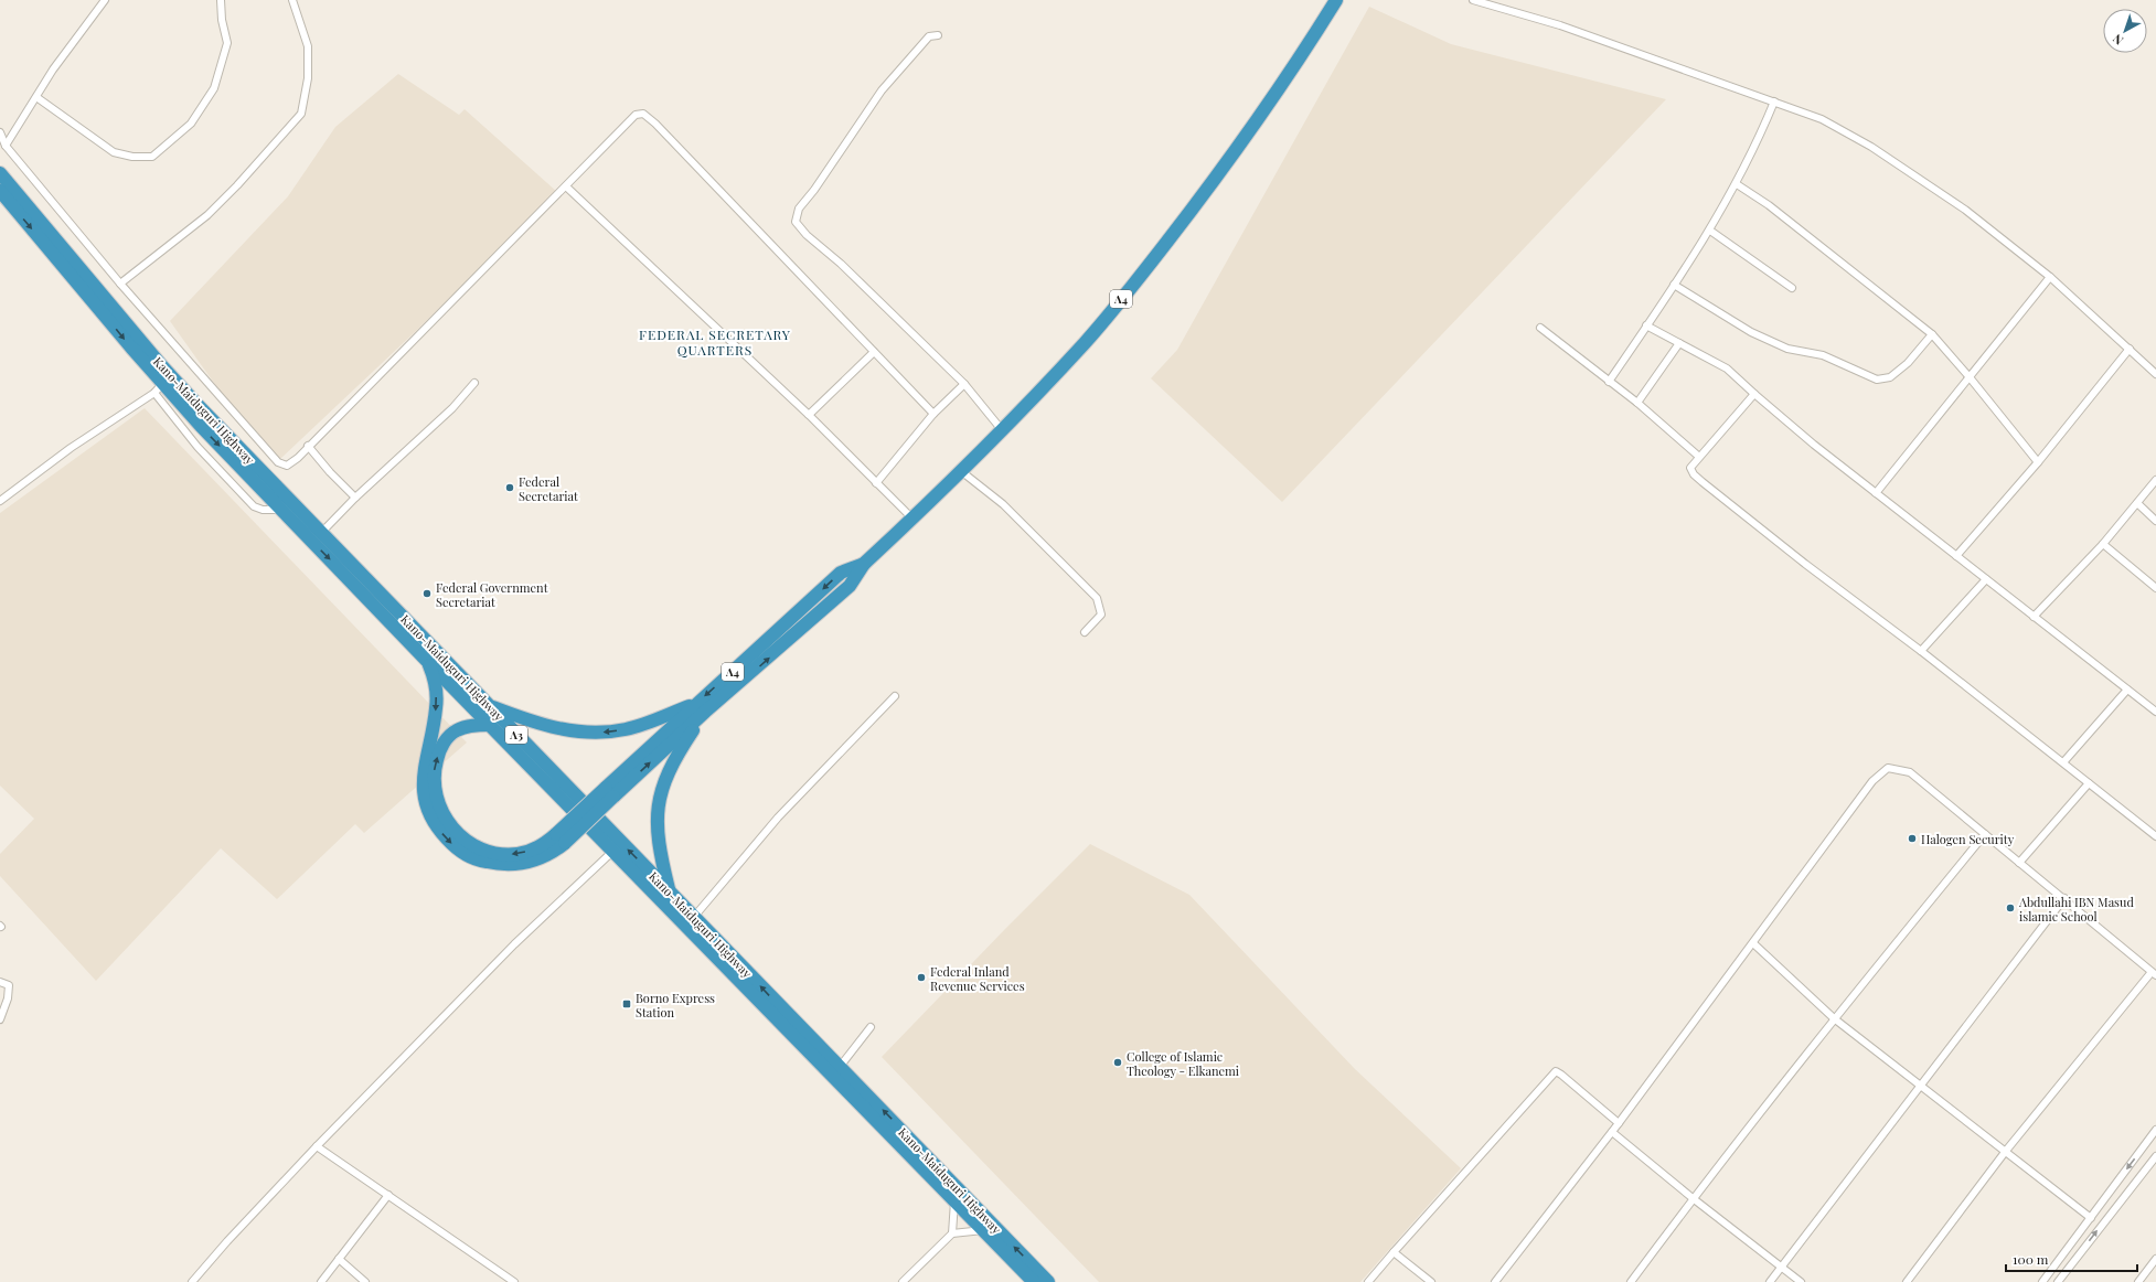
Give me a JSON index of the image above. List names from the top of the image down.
{
  "streets": {
    "highway": ["A4", "Kano-Maiduguri Highway", "A3"]
  },
  "crossings": [
    ["A4", "Kano-Maiduguri Highway"]
  ],
  "districts": ["FEDERAL SECRETARY QUARTERS"],
  "places": {
    "other": [
      "Federal Secretariat",
      "Federal Government Secretariat",
      "Halogen Security",
      "Abdullahi IBN Masud islamic School",
      "Federal Inland Revenue Services",
      "College of Islamic Theology - Elkanemi"
    ],
    "transit": ["Borno Express Station"]
  },
  "scale_bar": "100 m",
  "north": "bottom left"
}
